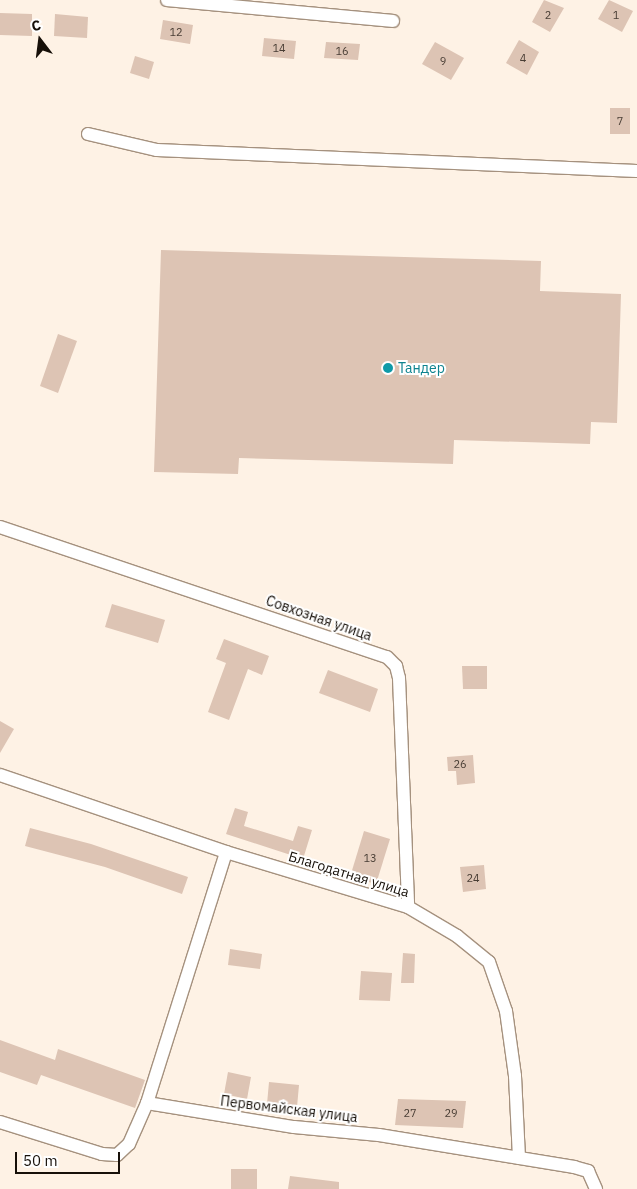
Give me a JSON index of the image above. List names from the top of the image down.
{
  "streets": {
    "street": ["Совхозная улица", "Благодатная улица", "Первомайская улица"]
  },
  "crossings": [
    ["Совхозная улица", "Благодатная улица"],
    ["Благодатная улица", "Первомайская улица"]
  ],
  "places": ["Тандер"],
  "house_numbers": [
    "2",
    "1",
    "12",
    "14",
    "16",
    "4",
    "9",
    "7",
    "26",
    "13",
    "24",
    "27",
    "29"
  ],
  "scale_bar": "50 m",
  "north": "top"
}
